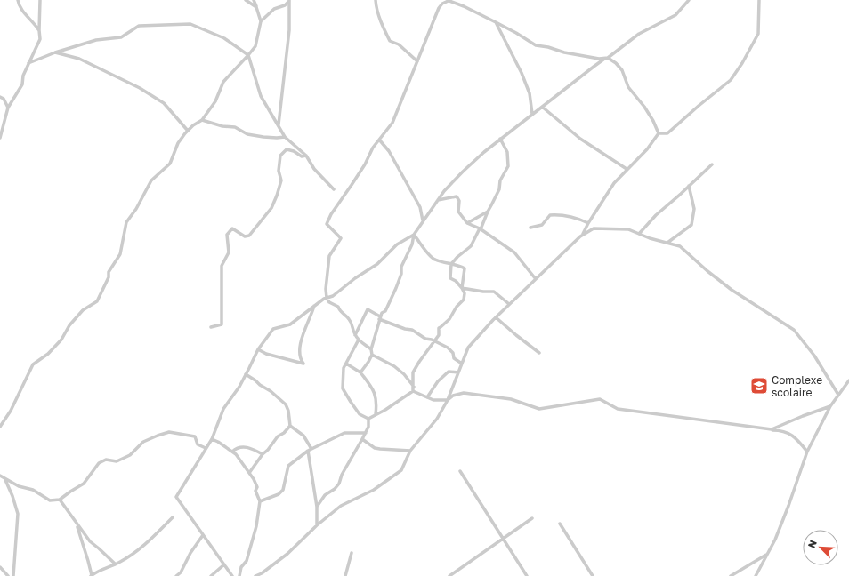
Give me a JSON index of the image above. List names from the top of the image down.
{
  "places": {
    "school or university": ["Complexe scolaire"]
  },
  "north": "top left"
}
